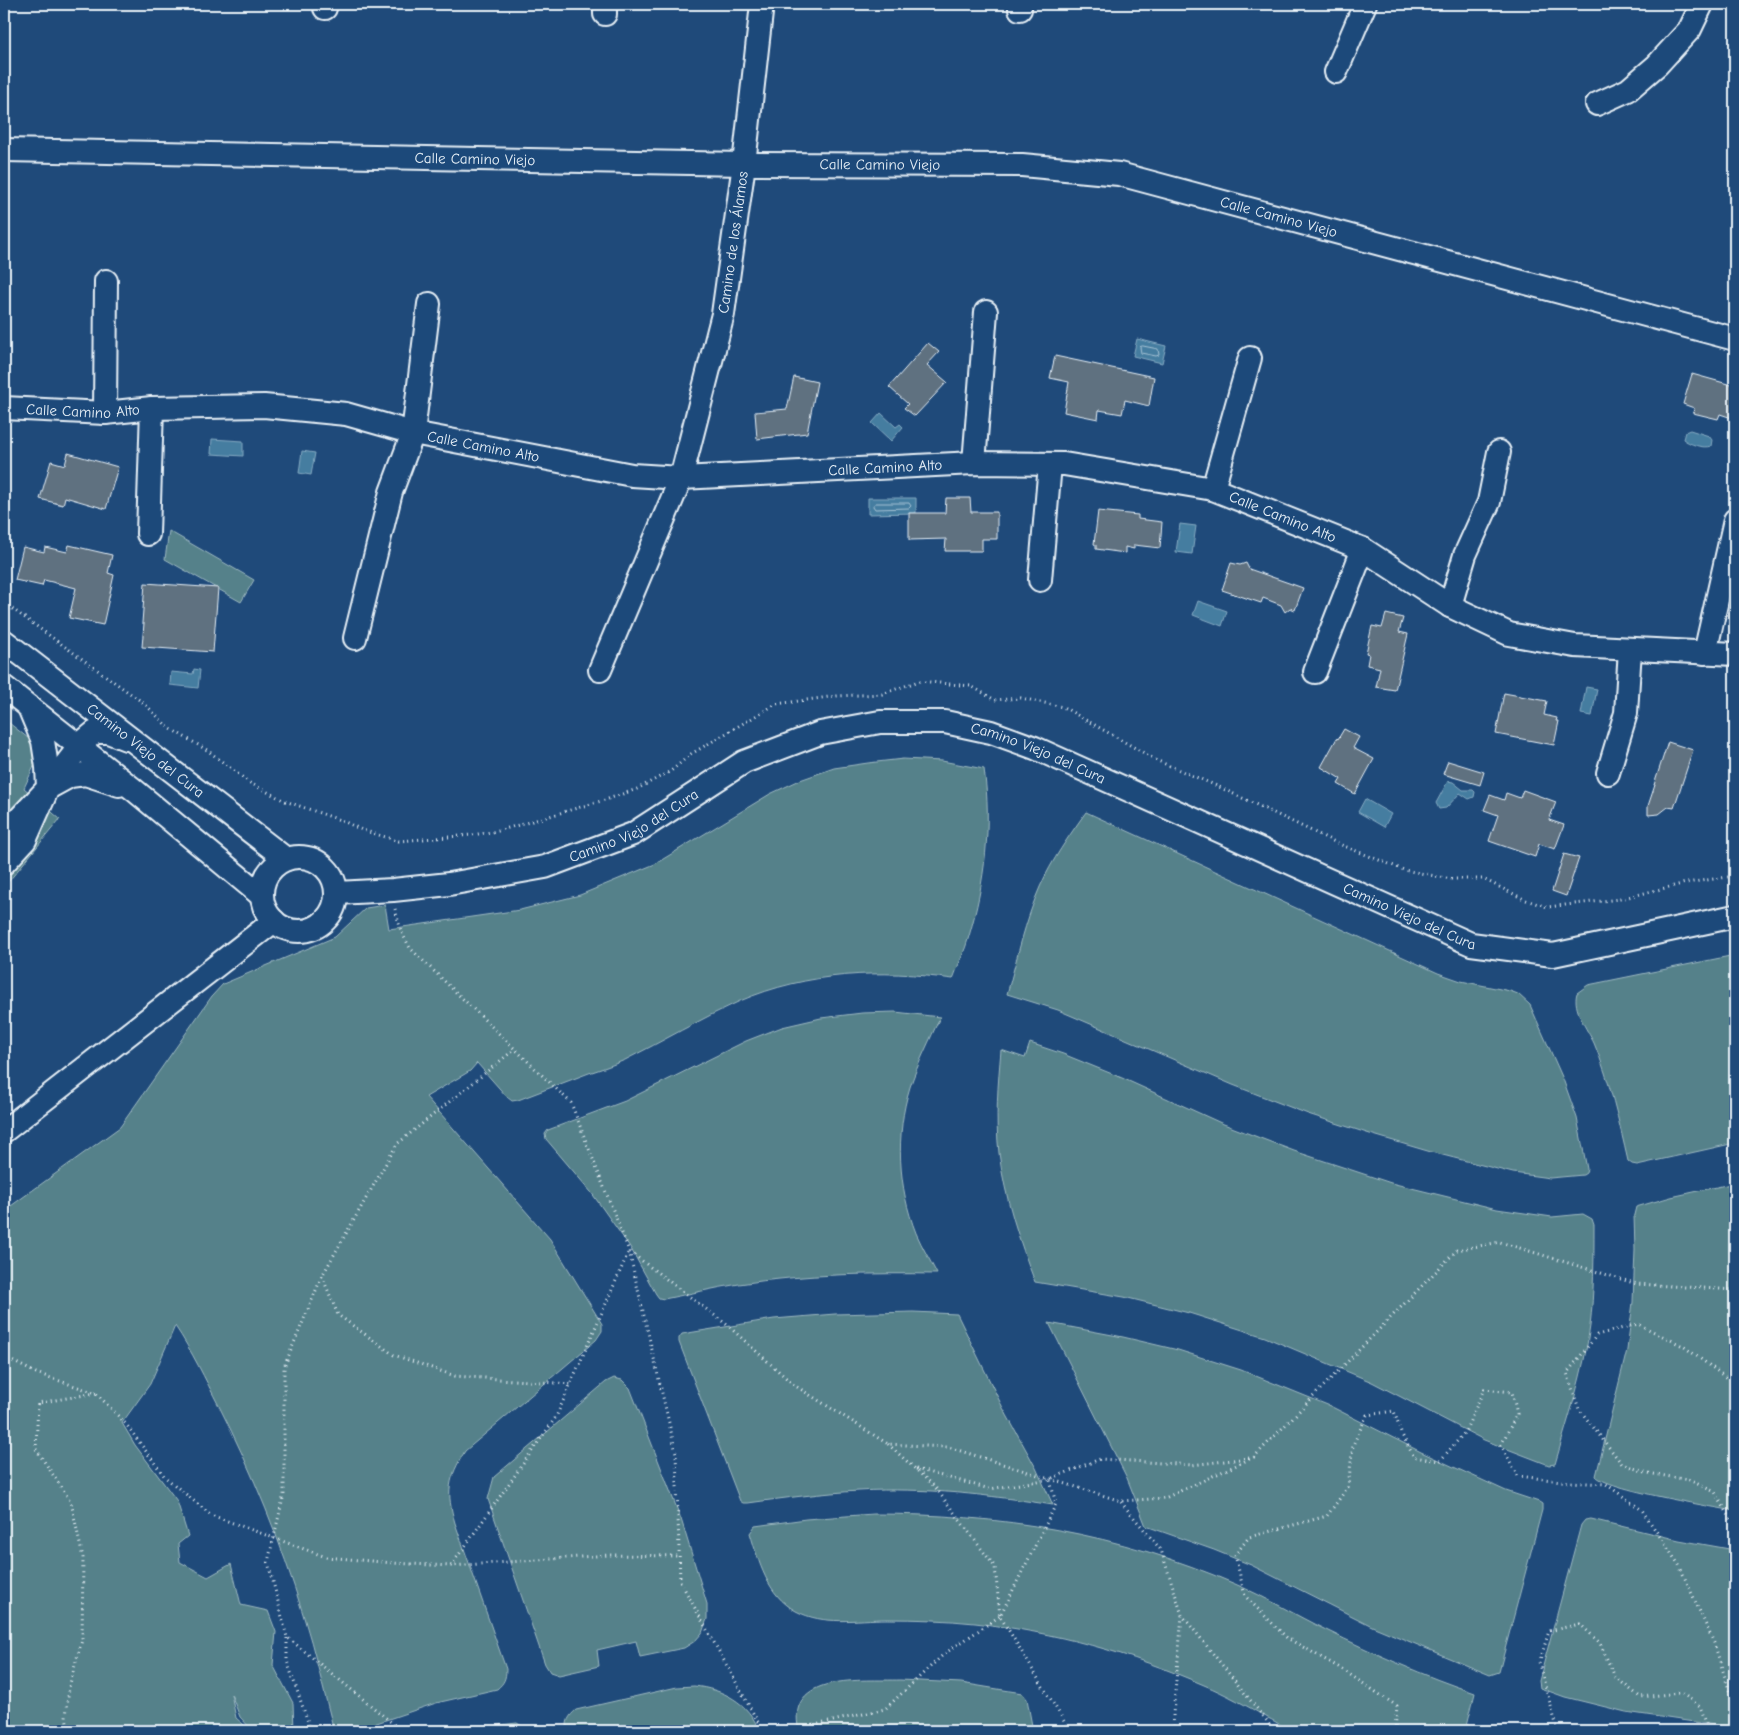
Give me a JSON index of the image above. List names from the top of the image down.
{
  "streets": {
    "street": [
      "Calle Camino Viejo",
      "Camino de los Álamos",
      "Calle Camino Alto",
      "Camino Viejo del Cura"
    ]
  },
  "crossings": [
    ["Calle Camino Viejo", "Camino de los Álamos"],
    ["Camino de los Álamos", "Calle Camino Alto"]
  ]
}
